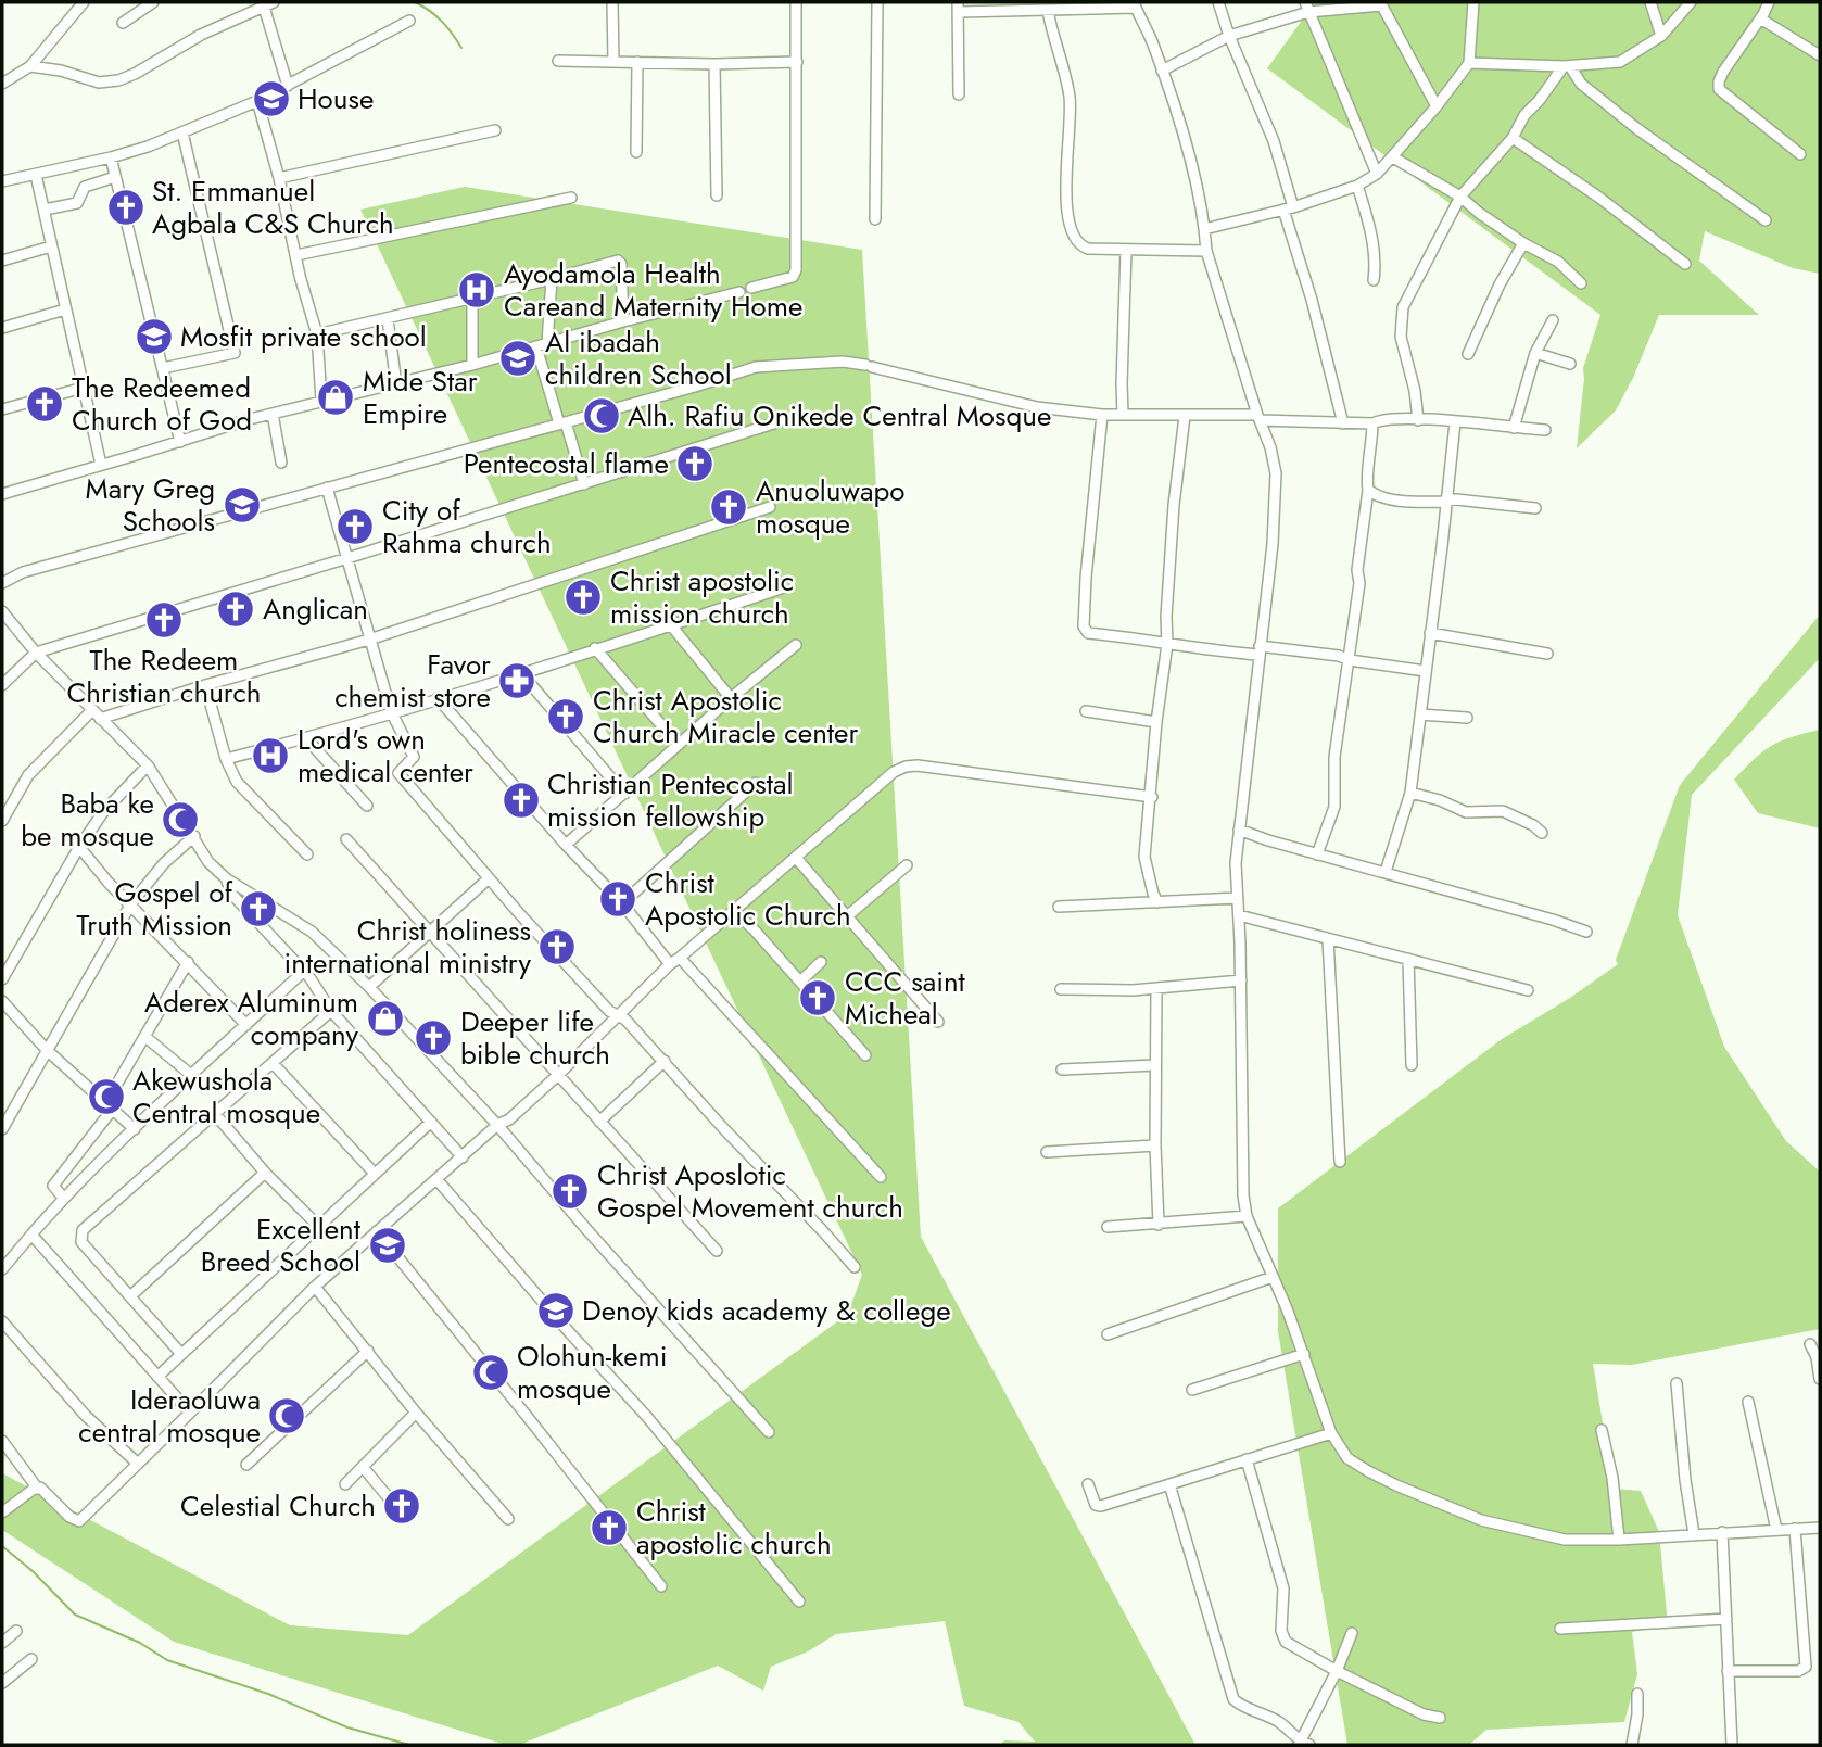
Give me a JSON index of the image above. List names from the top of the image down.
{
  "places": {
    "school or university": [
      "House",
      "Mosfit private school",
      "Al ibadah children School",
      "Mary Greg Schools",
      "Excellent Breed School",
      "Denoy kids academy & college"
    ],
    "church": [
      "St. Emmanuel Agbala C&S Church",
      "The Redeemed Church of God",
      "Pentecostal flame",
      "Anuoluwapo mosque",
      "City of Rahma church",
      "Christ apostolic mission church",
      "Anglican",
      "The Redeem Christian church",
      "Christ Apostolic Church Miracle center",
      "Christian Pentecostal mission fellowship",
      "Christ Apostolic Church",
      "Gospel of Truth Mission",
      "Christ holiness international ministry",
      "CCC saint Micheal",
      "Deeper life bible church",
      "Christ Aposlotic Gospel Movement church",
      "Celestial Church",
      "Christ apostolic church"
    ],
    "hospital": ["Ayodamola Health Careand Maternity Home", "Lord's own medical center"],
    "shop": ["Mide Star Empire", "Aderex Aluminum company"],
    "mosque": [
      "Alh. Rafiu Onikede Central Mosque",
      "Baba ke be mosque",
      "Akewushola Central mosque",
      "Olohun-kemi mosque",
      "Ideraoluwa central mosque"
    ],
    "pharmacy": ["Favor chemist store"]
  }
}
